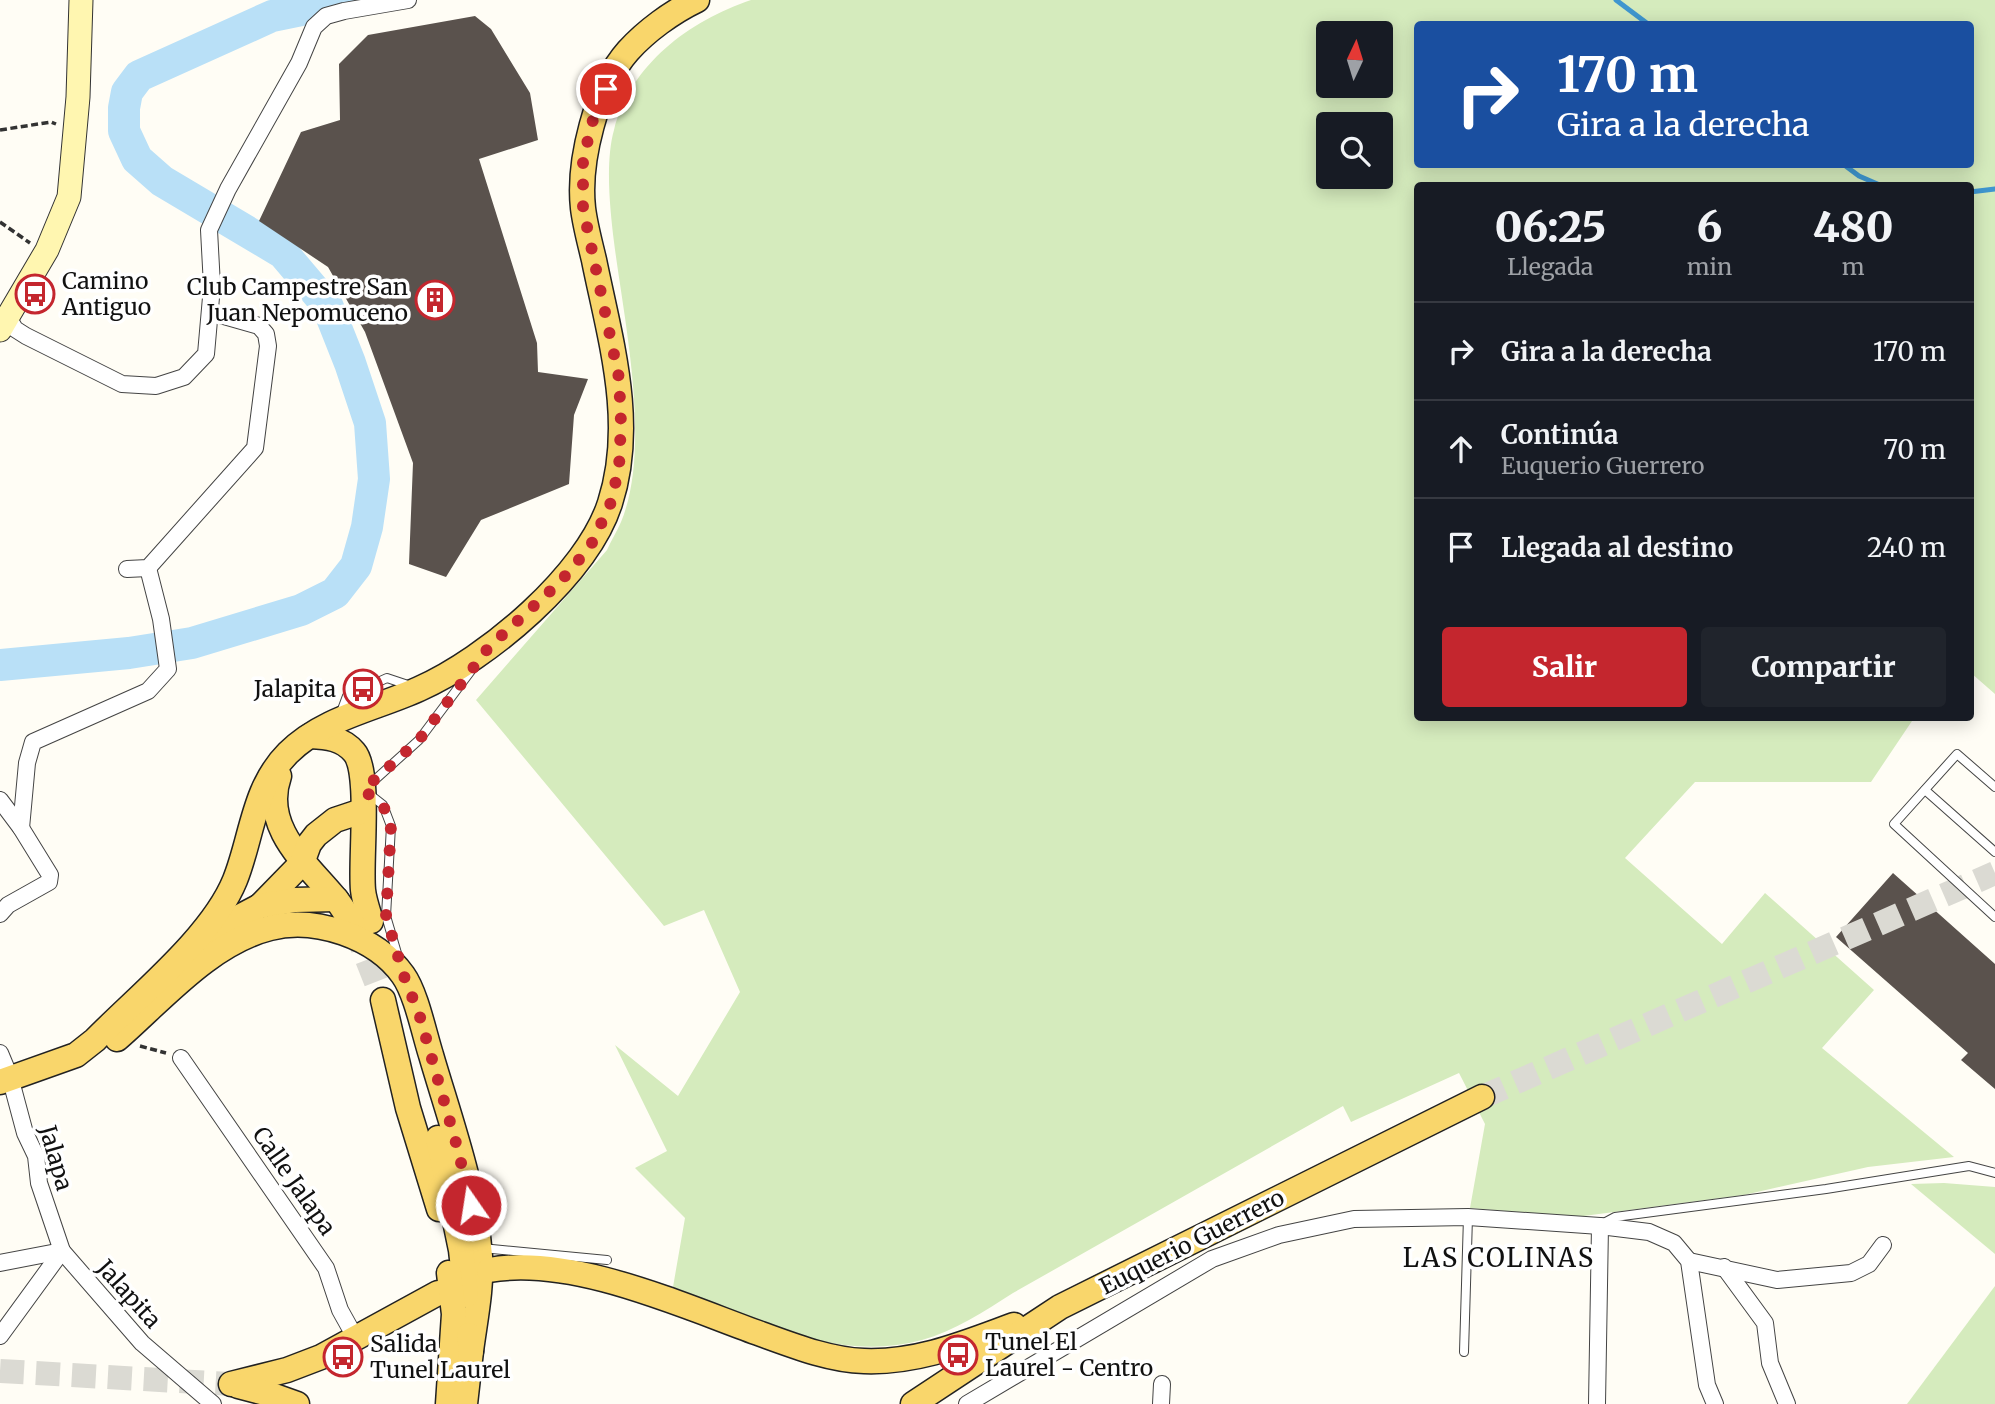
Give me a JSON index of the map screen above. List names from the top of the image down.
{
  "streets": {
    "main road": ["Euquerio Guerrero"],
    "street": ["Jalapa", "Calle Jalapa", "Jalapita"]
  },
  "crossings": [
    ["Jalapa", "Jalapita"]
  ],
  "districts": ["LAS COLINAS"],
  "places": {
    "bus stop": [
      "Camino Antiguo",
      "Jalapita",
      "Tunel El Laurel - Centro",
      "Salida Tunel Laurel"
    ],
    "building": ["Club Campestre San Juan Nepomuceno"]
  },
  "north": "top",
  "page": {
    "turn": ["170 m", "Gira a la derecha"],
    "eta": [
      "06:25",
      "Llegada",
      "6",
      "min",
      "480",
      "m"
    ],
    "list": [
      {
        "name": "Gira a la derecha",
        "value": "170 m"
      },
      {
        "name": "Continúa",
        "note": "Euquerio Guerrero",
        "value": "70 m"
      },
      {
        "name": "Llegada al destino",
        "value": "240 m"
      }
    ],
    "buttons": ["Salir", "Compartir"]
  }
}
